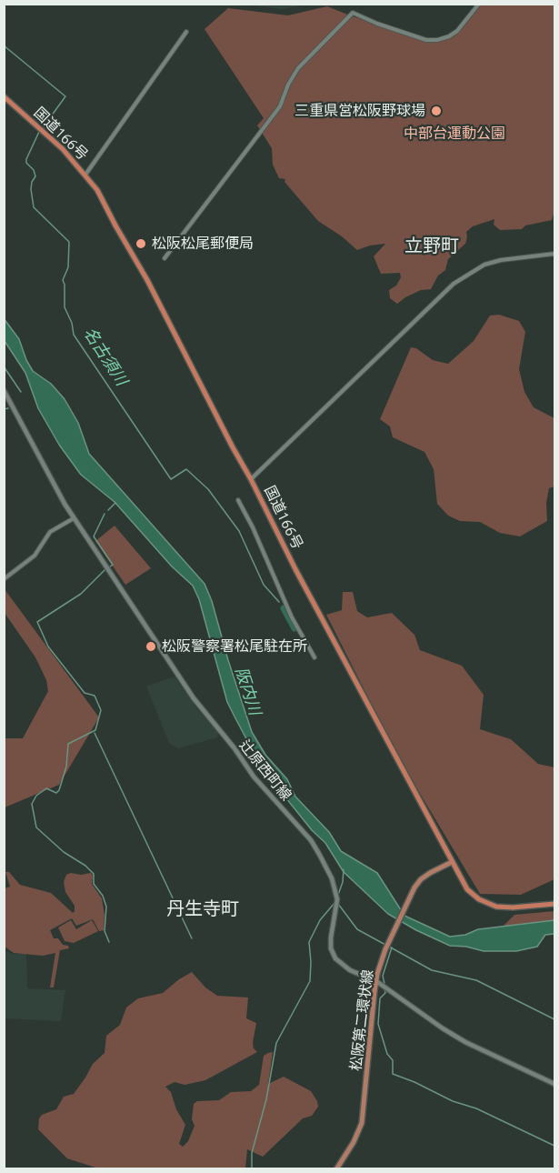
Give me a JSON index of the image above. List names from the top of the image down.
{
  "streets": {
    "highway": ["国道166号"],
    "main road": ["辻原西町線", "松阪第二環状線"]
  },
  "crossings": [
    ["国道166号", "松阪第二環状線"],
    ["辻原西町線", "松阪第二環状線"]
  ],
  "districts": ["立野町", "丹生寺町"],
  "water": ["名古須川", "阪内川"],
  "parks": ["中部台運動公園"],
  "places": ["三重県営松阪野球場", "松阪松尾郵便局", "松阪警察署松尾駐在所"]
}
